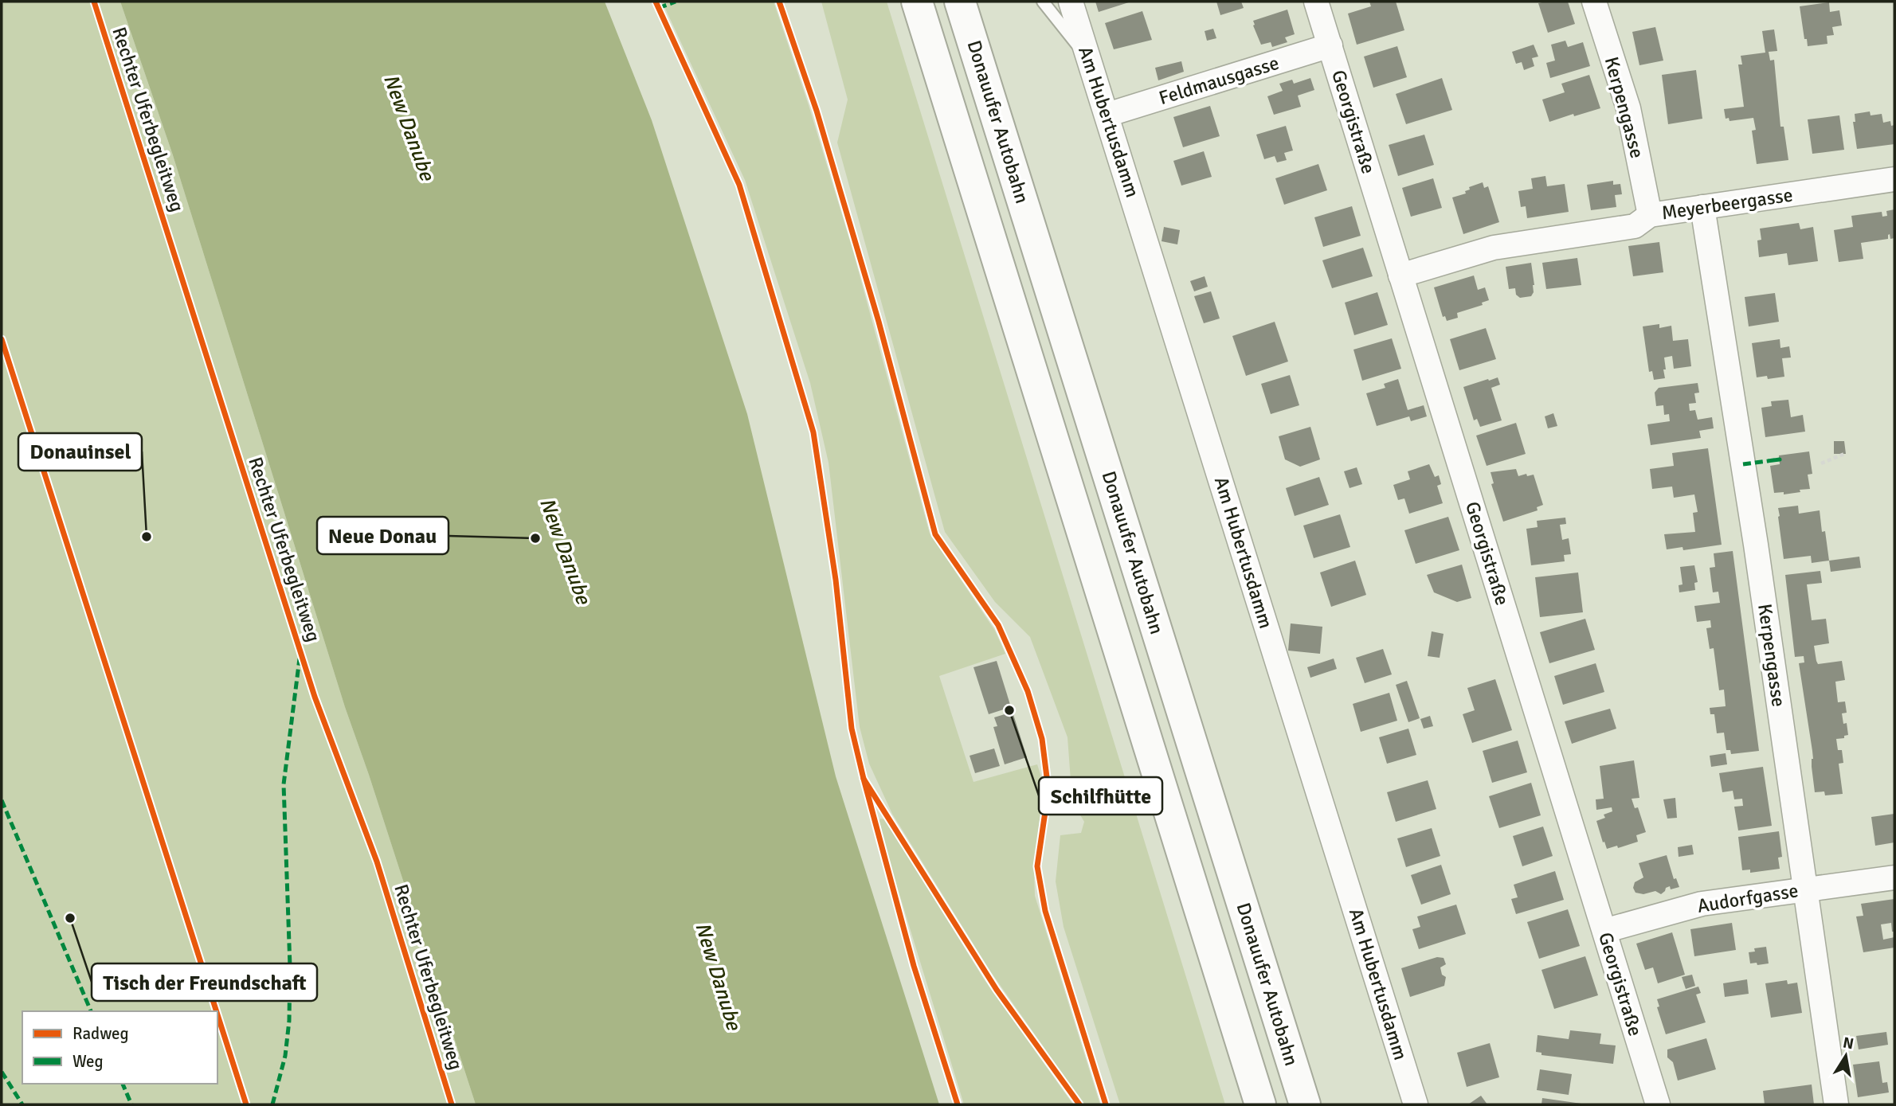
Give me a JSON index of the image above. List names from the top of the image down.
{
  "streets": {
    "highway": ["Donauufer Autobahn"],
    "street": [
      "Feldmausgasse",
      "Kerpengasse",
      "Am Hubertusdamm",
      "Georgistraße",
      "Meyerbeergasse",
      "Audorfgasse"
    ],
    "cycle path": ["Rechter Uferbegleitweg"]
  },
  "crossings": [
    ["Feldmausgasse", "Am Hubertusdamm"],
    ["Feldmausgasse", "Georgistraße"],
    ["Kerpengasse", "Meyerbeergasse"],
    ["Kerpengasse", "Audorfgasse"],
    ["Georgistraße", "Meyerbeergasse"],
    ["Georgistraße", "Audorfgasse"]
  ],
  "water": ["New Danube"],
  "places": [
    "Donauinsel",
    "Neue Donau",
    "Schilfhütte",
    "Tisch der Freundschaft"
  ],
  "legend": ["Radweg", "Weg"],
  "north": "top"
}
